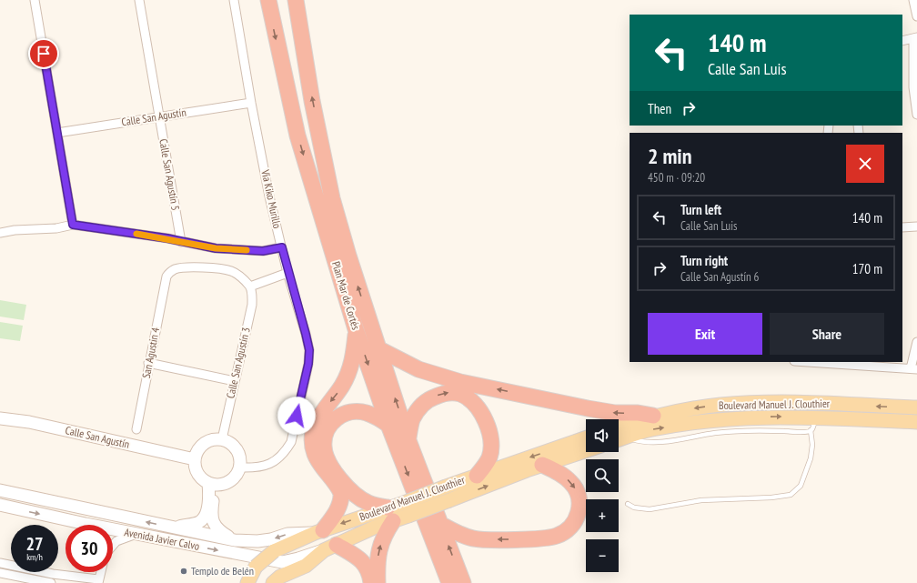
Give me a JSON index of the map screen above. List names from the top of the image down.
{
  "streets": {
    "highway": ["Plan Mar de Cortés"],
    "main road": ["Boulevard Manuel J. Clouthier"],
    "street": [
      "Calle San Agustín",
      "Calle San Agustín 5",
      "Vía Kiko Murillo",
      "San Agustin 4",
      "Calle San Agustín 3",
      "Avenida Javier Calvo"
    ]
  },
  "crossings": [
    ["Calle San Agustín", "Calle San Agustín 5"],
    ["Calle San Agustín", "Vía Kiko Murillo"],
    ["Calle San Agustín", "Calle San Agustín 3"],
    ["Vía Kiko Murillo", "Calle San Agustín 3"],
    ["San Agustin 4", "Calle San Agustín 3"],
    ["Boulevard Manuel J. Clouthier", "Avenida Javier Calvo"]
  ],
  "places": ["Templo de Belén"],
  "page": {
    "turn": ["140 m", "Calle San Luis"],
    "then": "Then",
    "heading": ["2 min", "450 m · 09:20"],
    "list": [
      {
        "name": "Turn left",
        "note": "Calle San Luis",
        "value": "140 m"
      },
      {
        "name": "Turn right",
        "note": "Calle San Agustín 6",
        "value": "170 m"
      }
    ],
    "buttons": ["Exit", "Share"],
    "map_buttons": ["+", "−"],
    "speed": "27 km/h",
    "limit": "30"
  }
}
